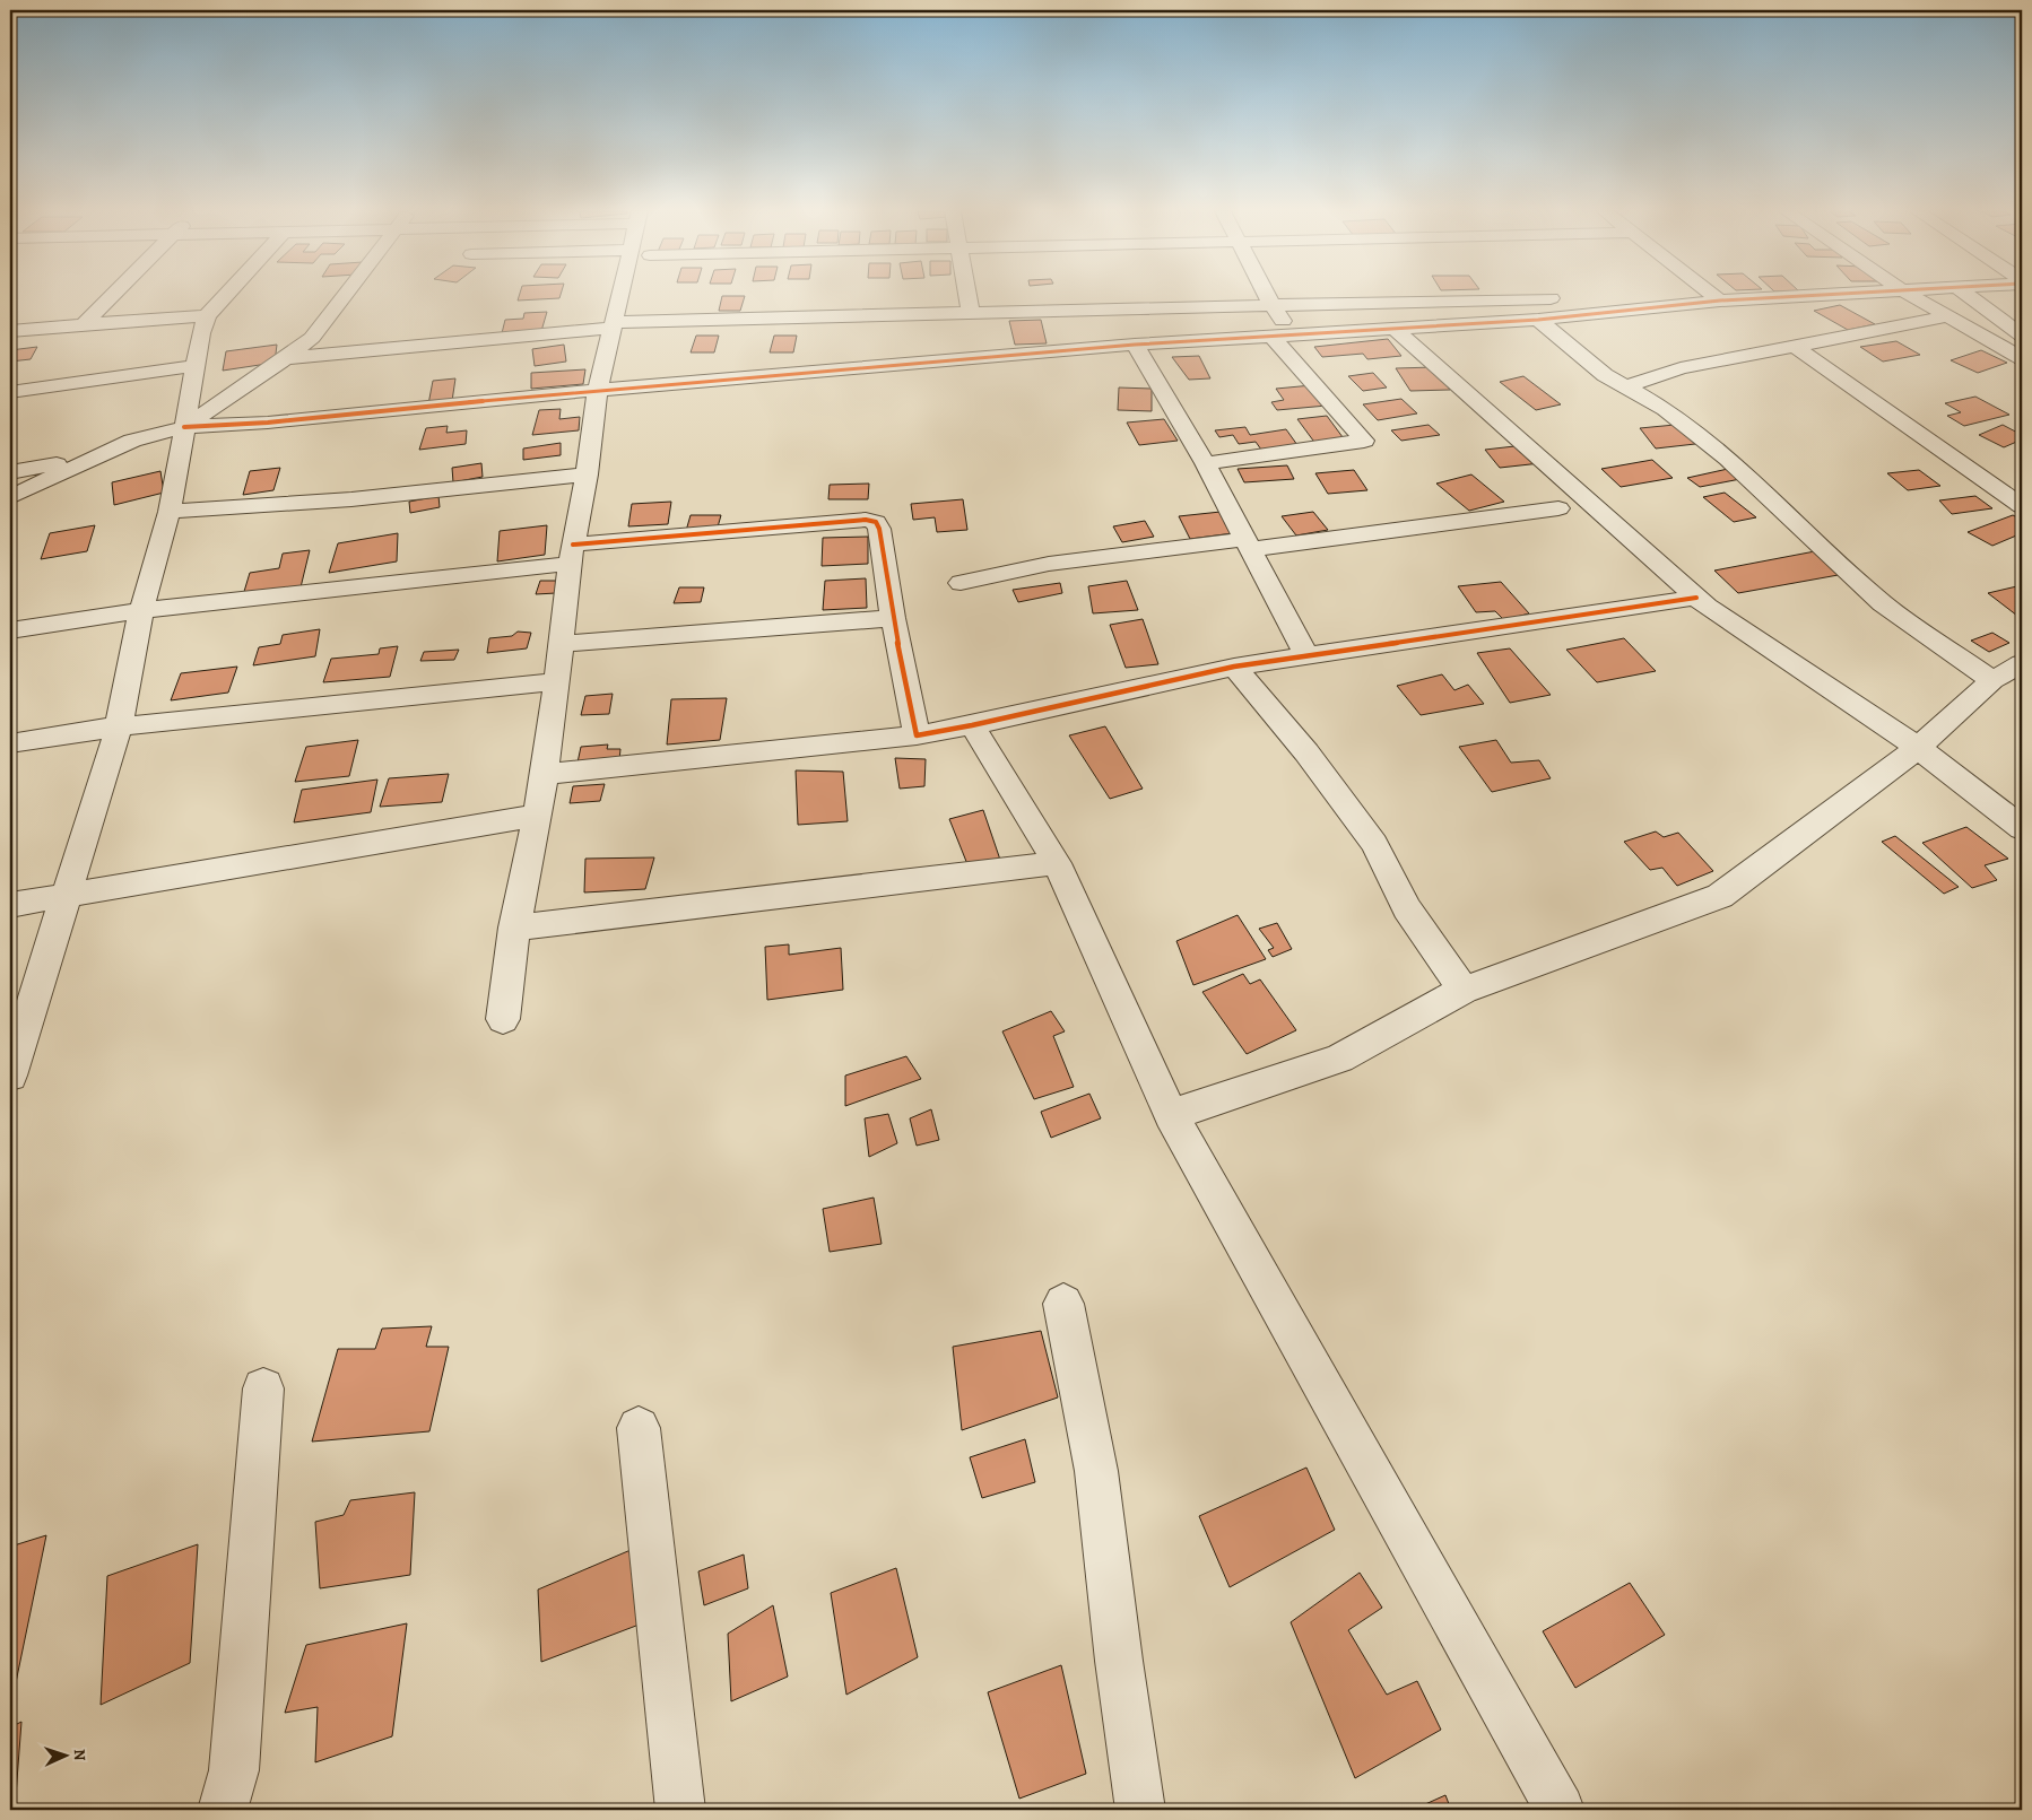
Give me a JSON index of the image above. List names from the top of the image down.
{
  "north": "right"
}
